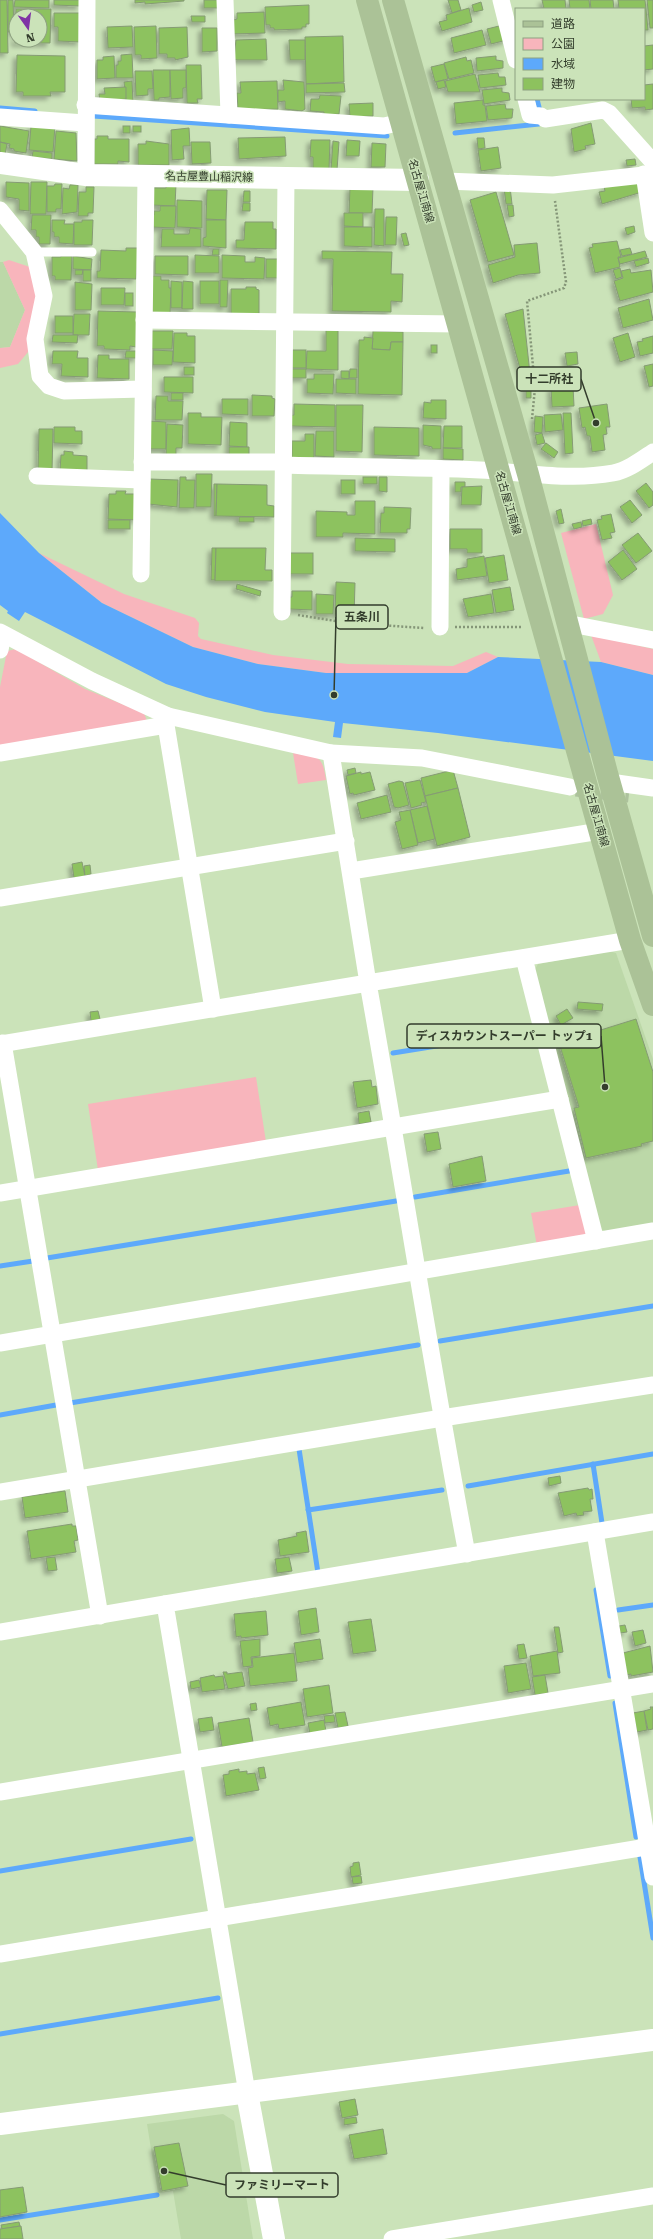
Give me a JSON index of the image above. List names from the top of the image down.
{
  "streets": {
    "main road": ["名古屋江南線"],
    "street": ["名古屋豊山稲沢線"]
  },
  "crossings": [
    ["名古屋豊山稲沢線", "名古屋江南線"]
  ],
  "places": [
    "十二所社",
    "五条川",
    "ディスカウントスーパー トップ1",
    "ファミリーマート"
  ],
  "legend": [
    "道路",
    "公園",
    "水域",
    "建物"
  ],
  "north": "bottom"
}
